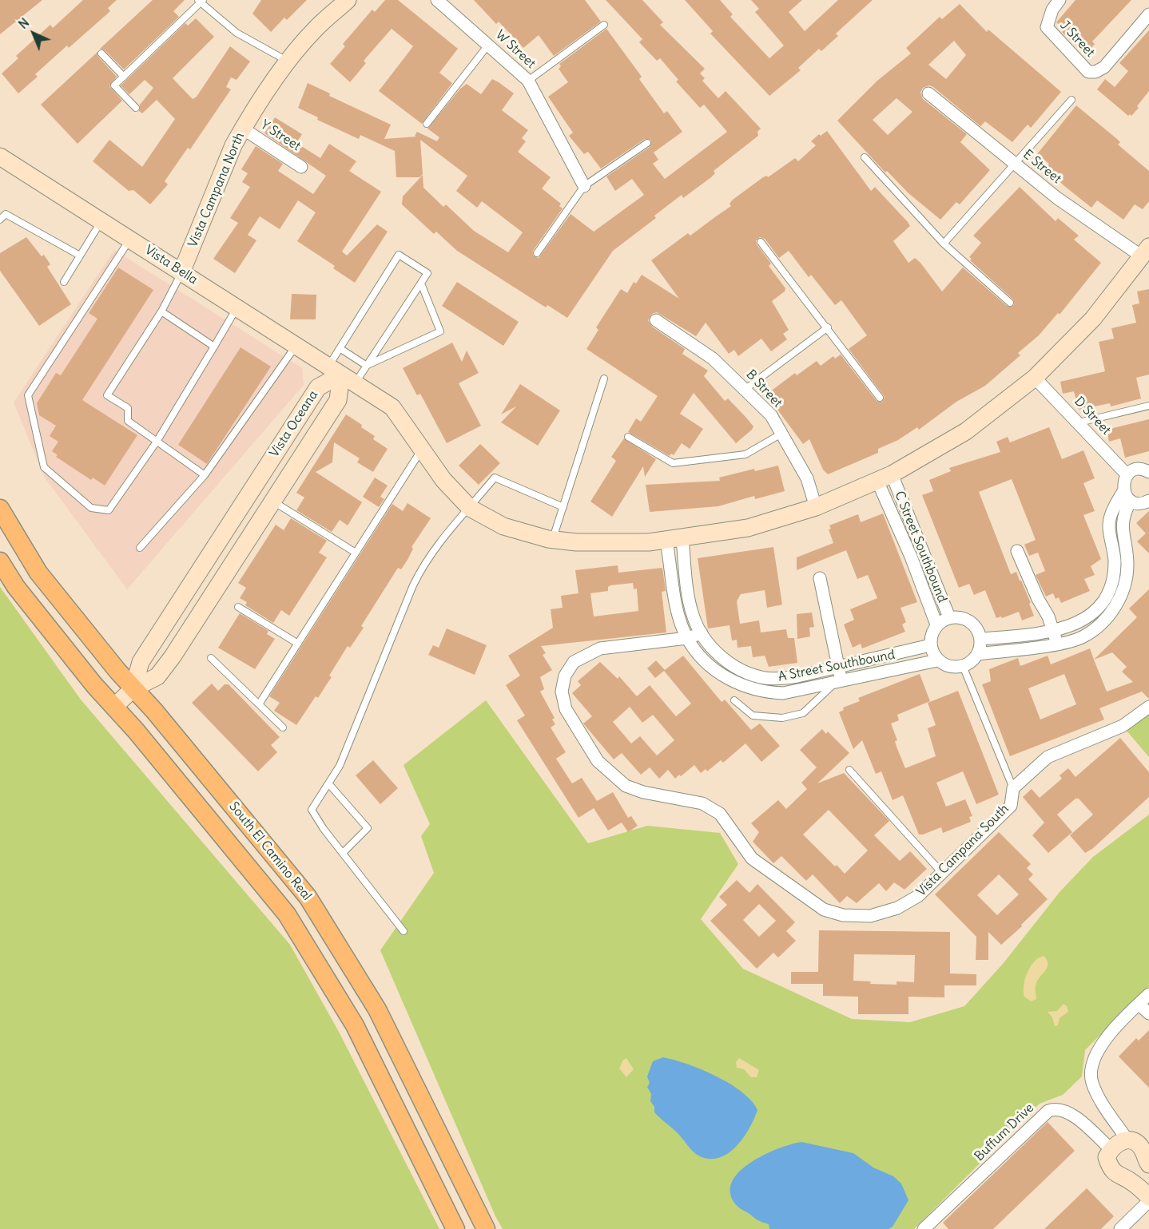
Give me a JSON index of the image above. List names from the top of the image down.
{
  "streets": {
    "main road": ["South El Camino Real"],
    "street": [
      "J Street",
      "W Street",
      "Y Street",
      "E Street",
      "Vista Campana North",
      "Vista Bella",
      "B Street",
      "D Street",
      "Vista Oceana",
      "C Street Southbound",
      "A Street Southbound",
      "Vista Campana South",
      "Buffum Drive"
    ]
  },
  "crossings": [
    ["Y Street", "Vista Campana North"],
    ["Vista Campana North", "Vista Bella"],
    ["Vista Bella", "Vista Oceana"],
    ["Vista Oceana", "South El Camino Real"],
    ["C Street Southbound", "A Street Southbound"],
    ["C Street Southbound", "Vista Campana South"],
    ["A Street Southbound", "Vista Campana South"]
  ],
  "north": "top left"
}
